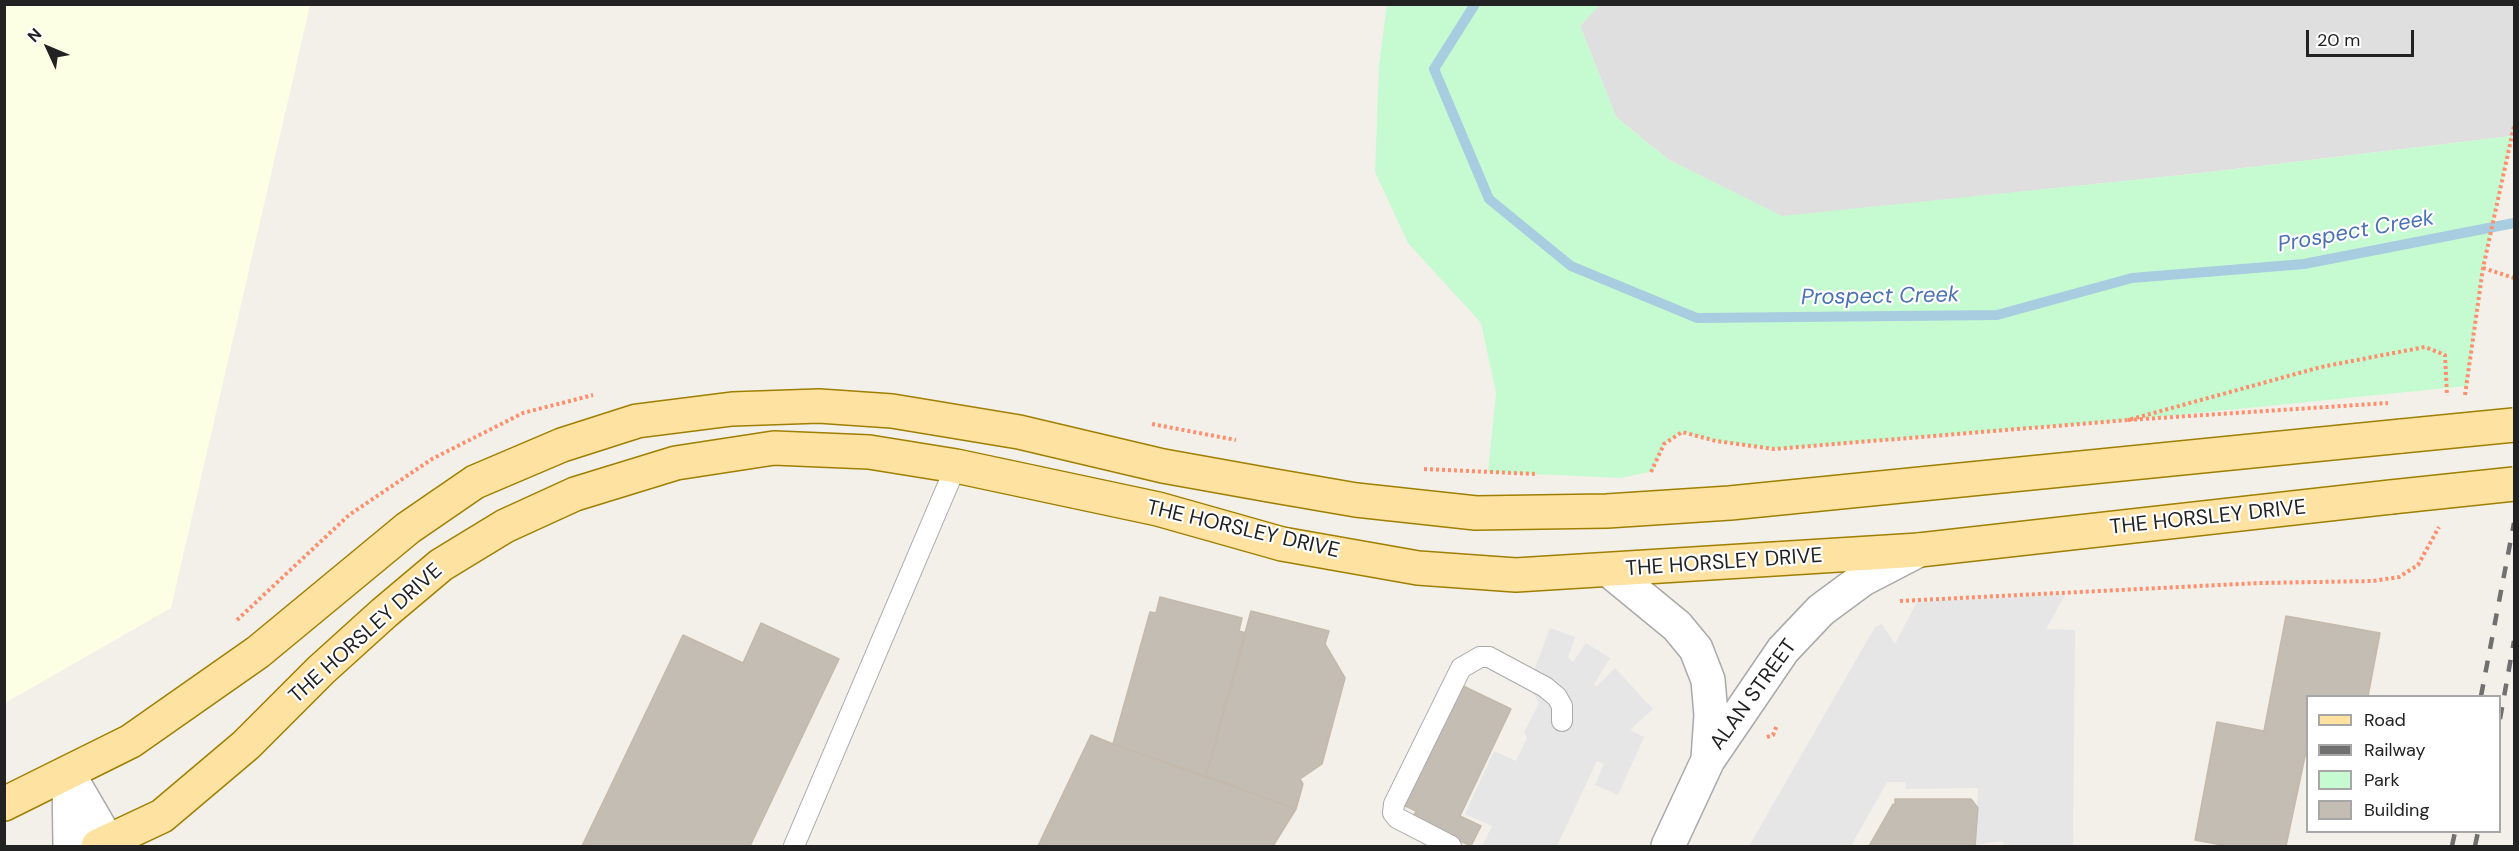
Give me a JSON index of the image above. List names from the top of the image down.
{
  "streets": {
    "main road": ["THE HORSLEY DRIVE"],
    "street": ["ALAN STREET"]
  },
  "crossings": [
    ["THE HORSLEY DRIVE", "ALAN STREET"]
  ],
  "water": ["Prospect Creek"],
  "legend": [
    "Road",
    "Railway",
    "Park",
    "Building"
  ],
  "scale_bar": "20 m",
  "north": "top left"
}
